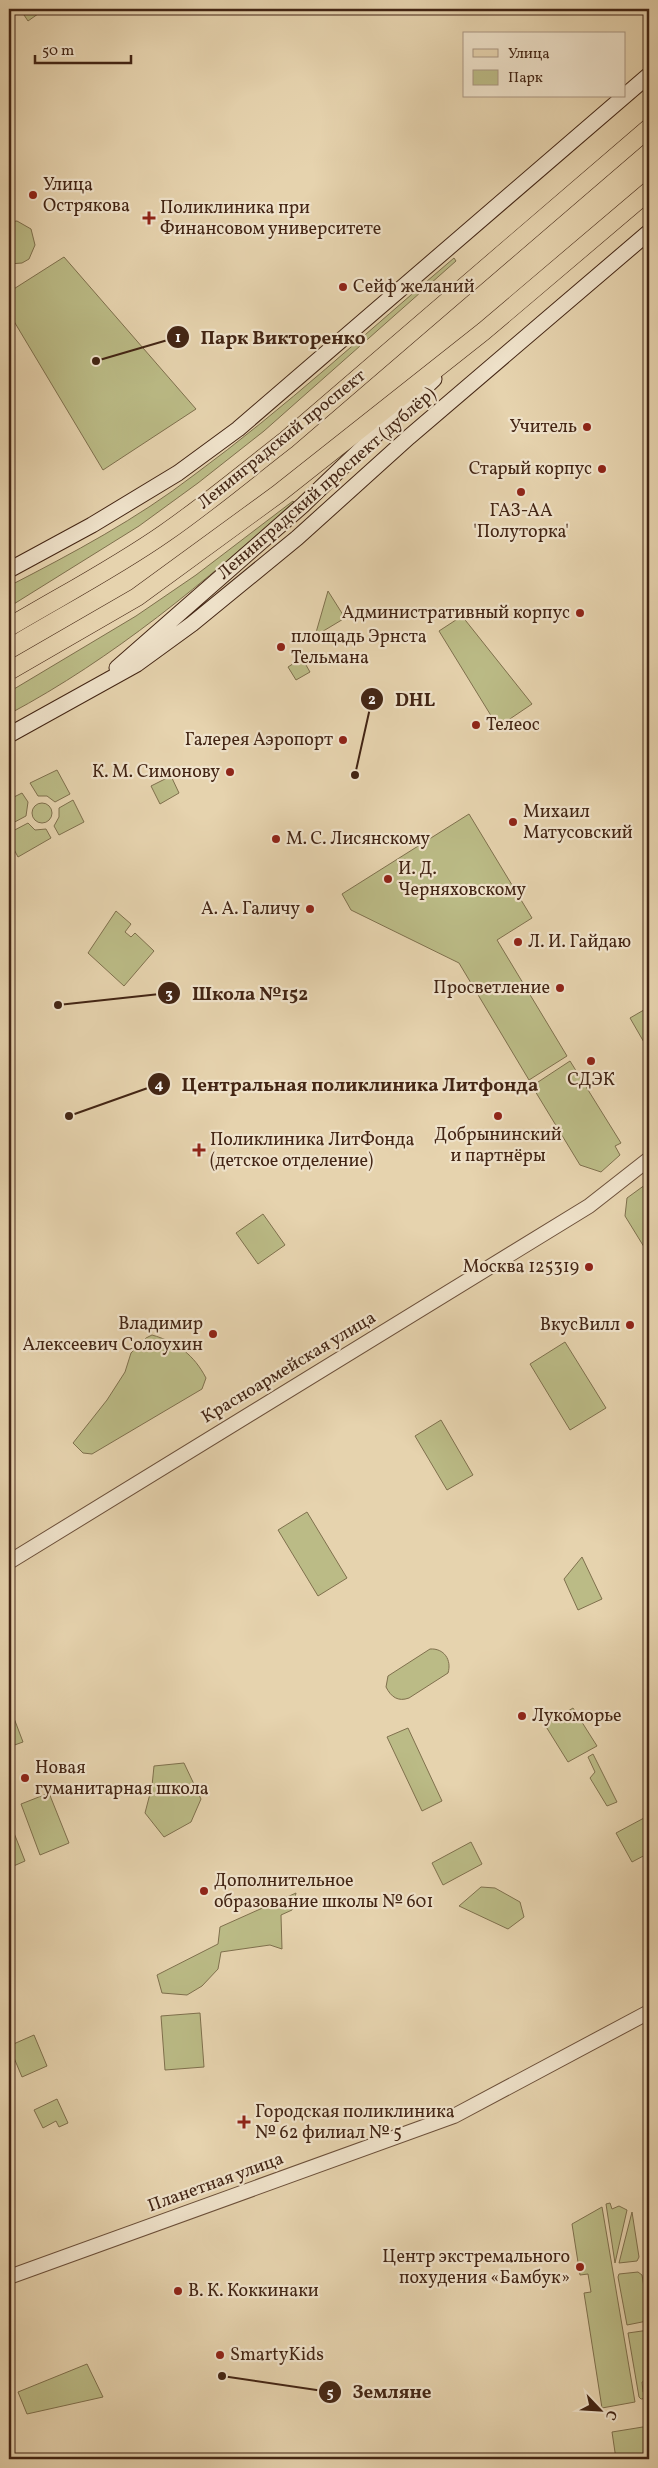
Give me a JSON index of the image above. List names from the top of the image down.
{
  "streets": {
    "main road": ["Ленинградский проспект", "Ленинградский проспект (дублёр)"],
    "street": ["Красноармейская улица", "Планетная улица"]
  },
  "places": {
    "other": [
      "Улица Острякова",
      "Сейф желаний",
      "Парк Викторенко",
      "Учитель",
      "Старый корпус",
      "ГАЗ-АА 'Полуторка'",
      "Административный корпус",
      "площадь Эрнста Тельмана",
      "Телеос",
      "Галерея Аэропорт",
      "К. М. Симонову",
      "DHL",
      "Михаил Матусовский",
      "М. С. Лисянскому",
      "И. Д. Черняховскому",
      "А. А. Галичу",
      "Л. И. Гайдаю",
      "Просветление",
      "Школа №152",
      "СДЭК",
      "Центральная поликлиника Литфонда",
      "Добрынинский и партнёры",
      "Москва 125319",
      "ВкусВилл",
      "Владимир Алексеевич Солоухин",
      "Лукоморье",
      "Новая гуманитарная школа",
      "Дополнительное образование школы № 601",
      "Центр экстремального похудения «Бамбук»",
      "В. К. Коккинаки",
      "SmartyKids",
      "Земляне"
    ],
    "health": ["Поликлиника при Финансовом университете", "Поликлиника ЛитФонда (детское отделение)", "Городская поликлиника № 62 филиал № 5"]
  },
  "legend": ["Улица", "Парк"],
  "scale_bar": "50 m",
  "north": "bottom right"
}
